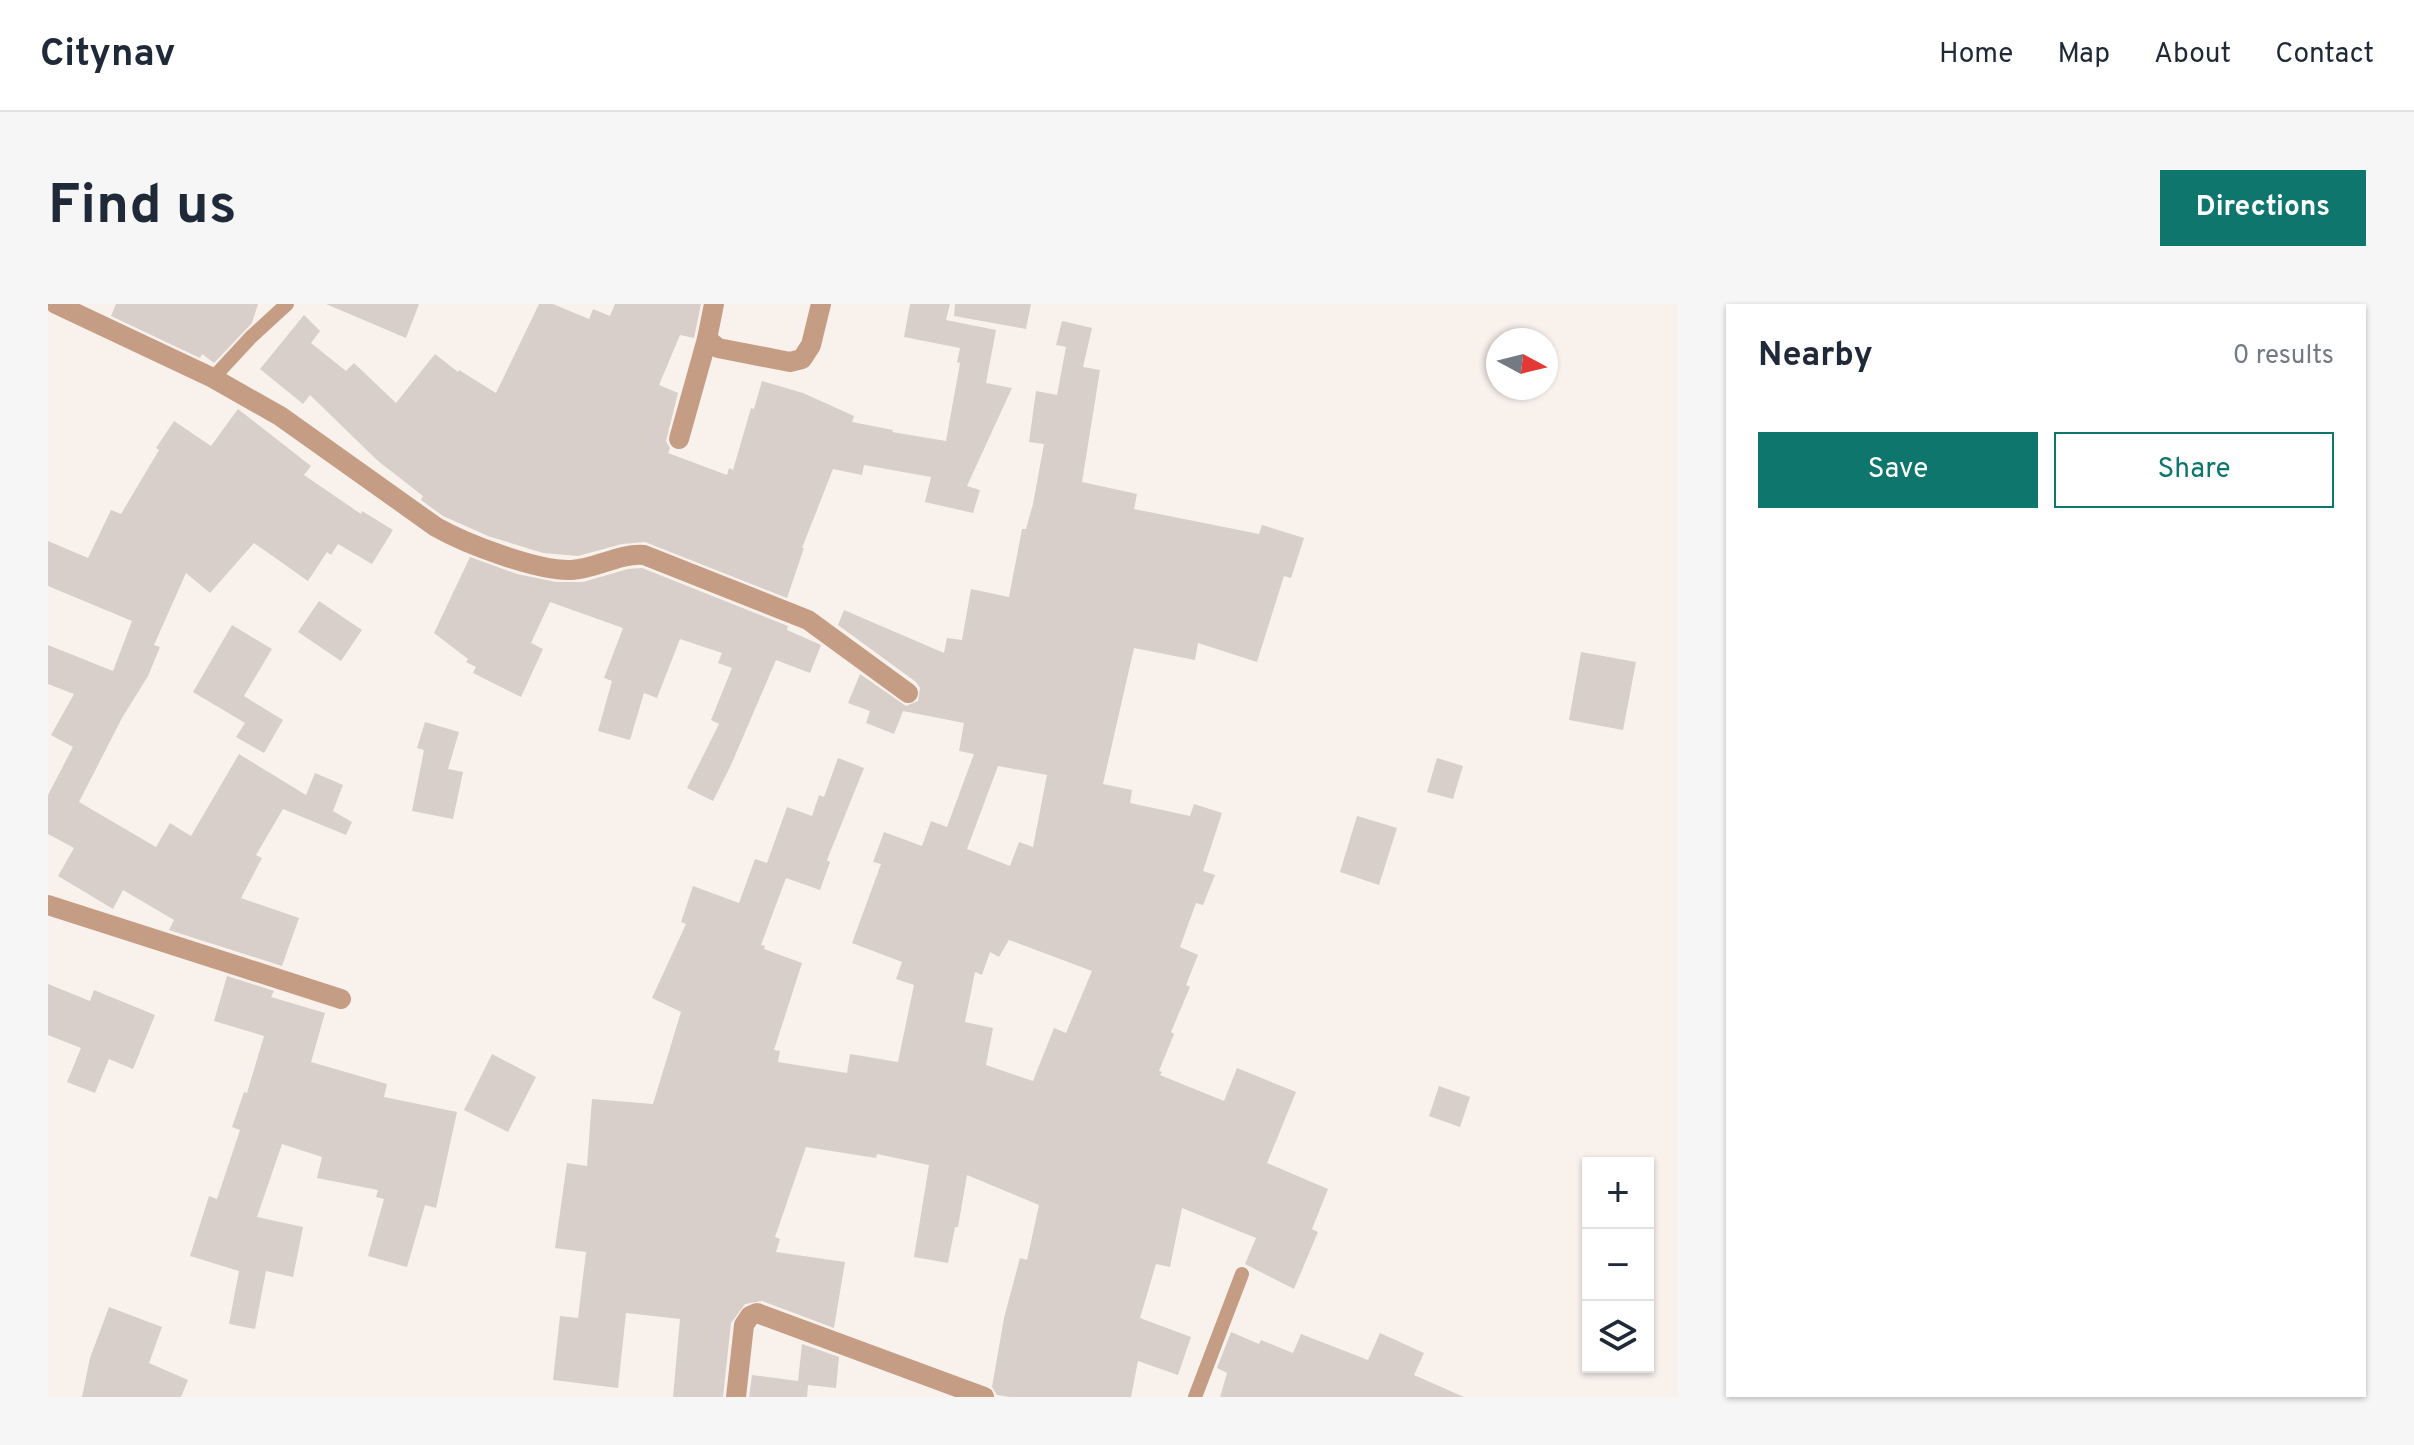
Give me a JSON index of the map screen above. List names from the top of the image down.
{
  "north": "right",
  "page": {
    "header": "Citynav",
    "nav": [
      "Home",
      "Map",
      "About",
      "Contact"
    ],
    "buttons": [
      "Directions",
      ["Save", "Share"]
    ],
    "title": "Find us",
    "heading": ["Nearby", "0 results"],
    "map_buttons": ["+", "−"]
  }
}
